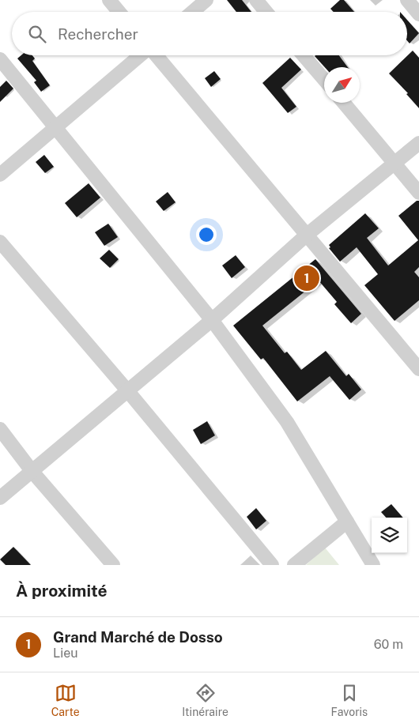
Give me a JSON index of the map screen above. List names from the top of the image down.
{
  "north": "top right",
  "page": {
    "search": "Rechercher",
    "pins": "1",
    "heading": "À proximité",
    "list": [
      {
        "mark": "1",
        "name": "Grand Marché de Dosso",
        "note": "Lieu",
        "value": "60 m"
      }
    ],
    "nav": ["Carte", "Itinéraire", "Favoris"]
  }
}
